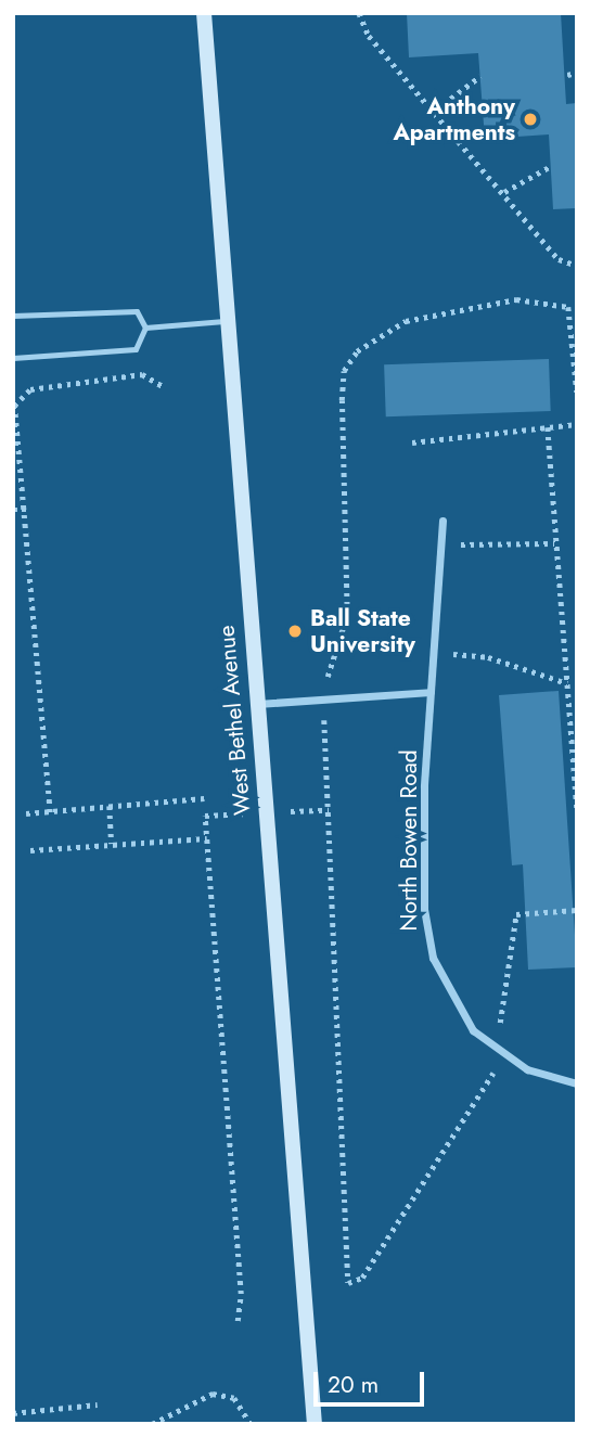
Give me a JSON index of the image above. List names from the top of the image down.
{
  "streets": {
    "main road": ["West Bethel Avenue"],
    "street": ["North Bowen Road"]
  },
  "places": ["Anthony Apartments", "Ball State University"],
  "scale_bar": "20 m"
}
